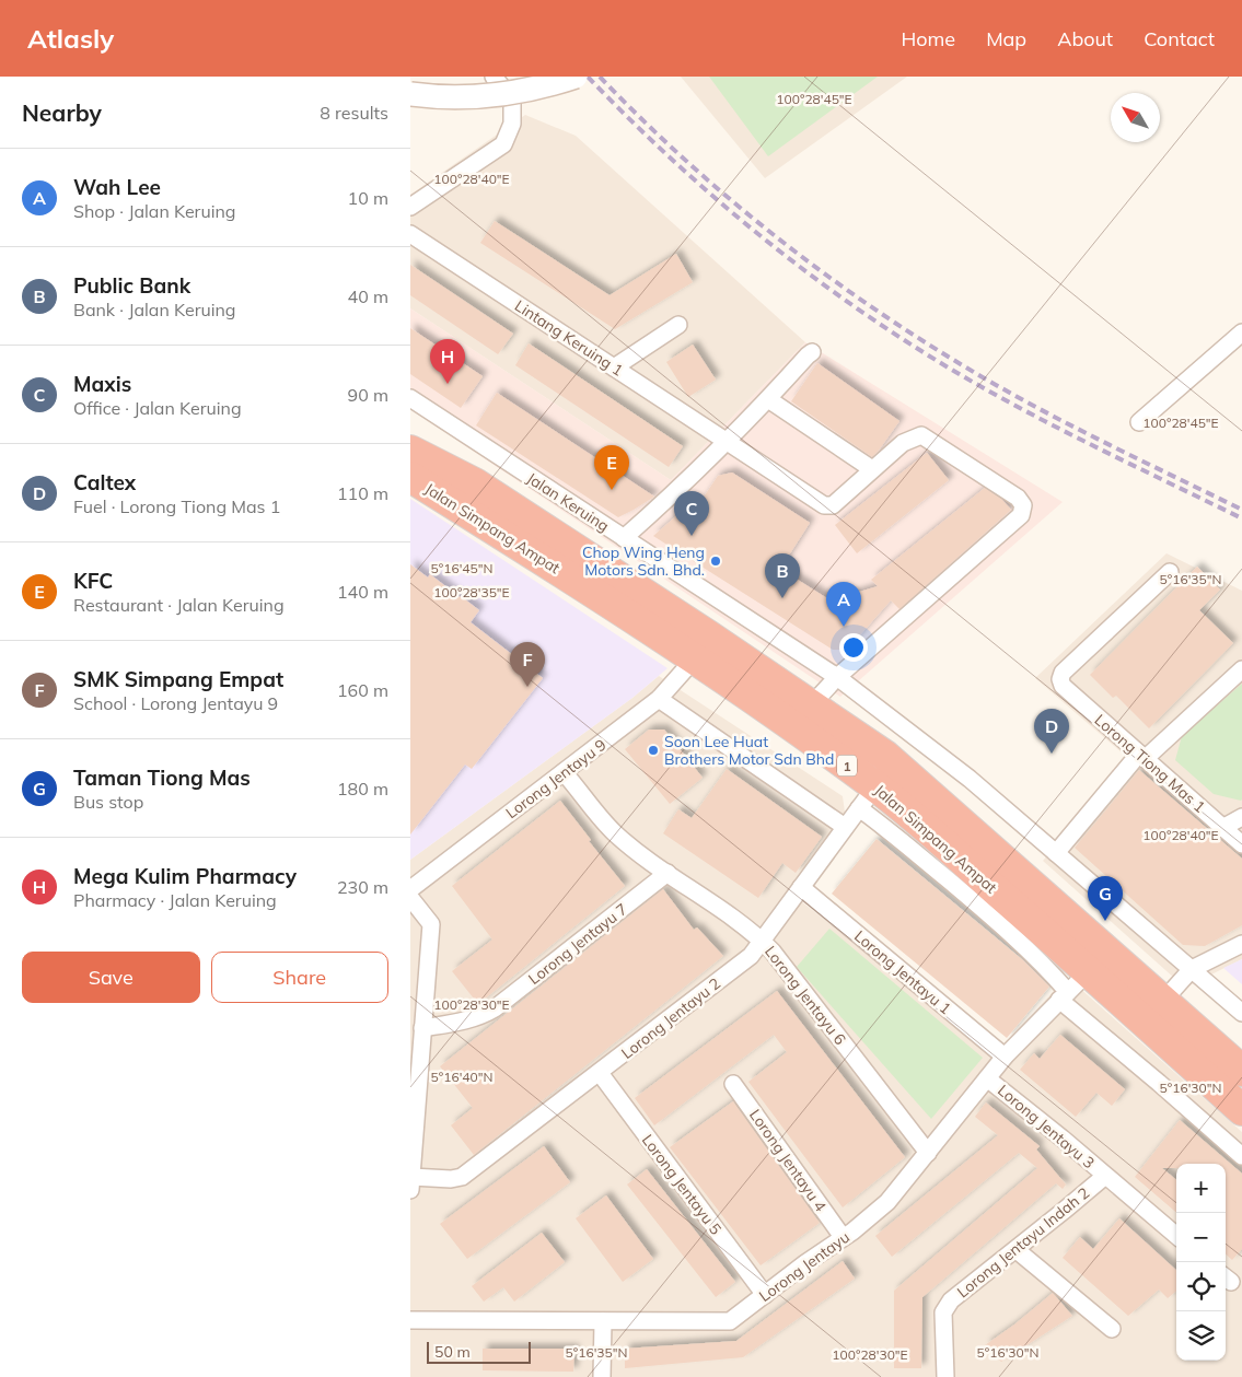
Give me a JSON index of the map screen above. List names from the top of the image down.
{
  "streets": {
    "highway": ["Jalan Simpang Ampat", "1"],
    "street": [
      "Lintang Keruing 1",
      "Jalan Keruing",
      "Lorong Tiong Mas 1",
      "Lorong Jentayu 9",
      "Lorong Jentayu 7",
      "Lorong Jentayu 1",
      "Lorong Jentayu 6",
      "Lorong Jentayu 2",
      "Lorong Jentayu 3",
      "Lorong Jentayu 4",
      "Lorong Jentayu 5",
      "Lorong Jentayu Indah 2",
      "Lorong Jentayu"
    ]
  },
  "crossings": [
    ["Lintang Keruing 1", "Jalan Keruing"],
    ["Jalan Simpang Ampat", "Lorong Jentayu 9"],
    ["Jalan Simpang Ampat", "Lorong Jentayu 2"],
    ["Jalan Simpang Ampat", "Lorong Jentayu"],
    ["Lorong Jentayu 9", "Lorong Jentayu 6"],
    ["Lorong Jentayu 7", "Lorong Jentayu 6"],
    ["Lorong Jentayu 1", "Lorong Jentayu 2"],
    ["Lorong Jentayu 1", "Lorong Jentayu"],
    ["Lorong Jentayu 6", "Lorong Jentayu 2"],
    ["Lorong Jentayu 6", "Lorong Jentayu"],
    ["Lorong Jentayu 2", "Lorong Jentayu 5"],
    ["Lorong Jentayu 3", "Lorong Jentayu Indah 2"],
    ["Lorong Jentayu 3", "Lorong Jentayu"],
    ["Lorong Jentayu 4", "Lorong Jentayu"],
    ["Lorong Jentayu 5", "Lorong Jentayu"]
  ],
  "places": ["Chop Wing Heng Motors Sdn. Bhd.", "Soon Lee Huat Brothers Motor Sdn Bhd"],
  "scale_bar": "50 m",
  "north": "top left",
  "page": {
    "header": "Atlasly",
    "nav": [
      "Home",
      "Map",
      "About",
      "Contact"
    ],
    "heading": ["Nearby", "8 results"],
    "list": [
      {
        "mark": "A",
        "name": "Wah Lee",
        "note": "Shop · Jalan Keruing",
        "value": "10 m"
      },
      {
        "mark": "B",
        "name": "Public Bank",
        "note": "Bank · Jalan Keruing",
        "value": "40 m"
      },
      {
        "mark": "C",
        "name": "Maxis",
        "note": "Office · Jalan Keruing",
        "value": "90 m"
      },
      {
        "mark": "D",
        "name": "Caltex",
        "note": "Fuel · Lorong Tiong Mas 1",
        "value": "110 m"
      },
      {
        "mark": "E",
        "name": "KFC",
        "note": "Restaurant · Jalan Keruing",
        "value": "140 m"
      },
      {
        "mark": "F",
        "name": "SMK Simpang Empat",
        "note": "School · Lorong Jentayu 9",
        "value": "160 m"
      },
      {
        "mark": "G",
        "name": "Taman Tiong Mas",
        "note": "Bus stop",
        "value": "180 m"
      },
      {
        "mark": "H",
        "name": "Mega Kulim Pharmacy",
        "note": "Pharmacy · Jalan Keruing",
        "value": "230 m"
      }
    ],
    "pins": [
      "H",
      "E",
      "C",
      "B",
      "A",
      "F",
      "D",
      "G"
    ],
    "buttons": ["Save", "Share"],
    "map_buttons": ["+", "−"],
    "scale": "50 m"
  },
  "coordinates": [
    "100°28'45\"E",
    "100°28'40\"E",
    "5°16'45\"N",
    "5°16'35\"N",
    "100°28'35\"E",
    "100°28'30\"E",
    "5°16'40\"N",
    "5°16'30\"N"
  ]
}
